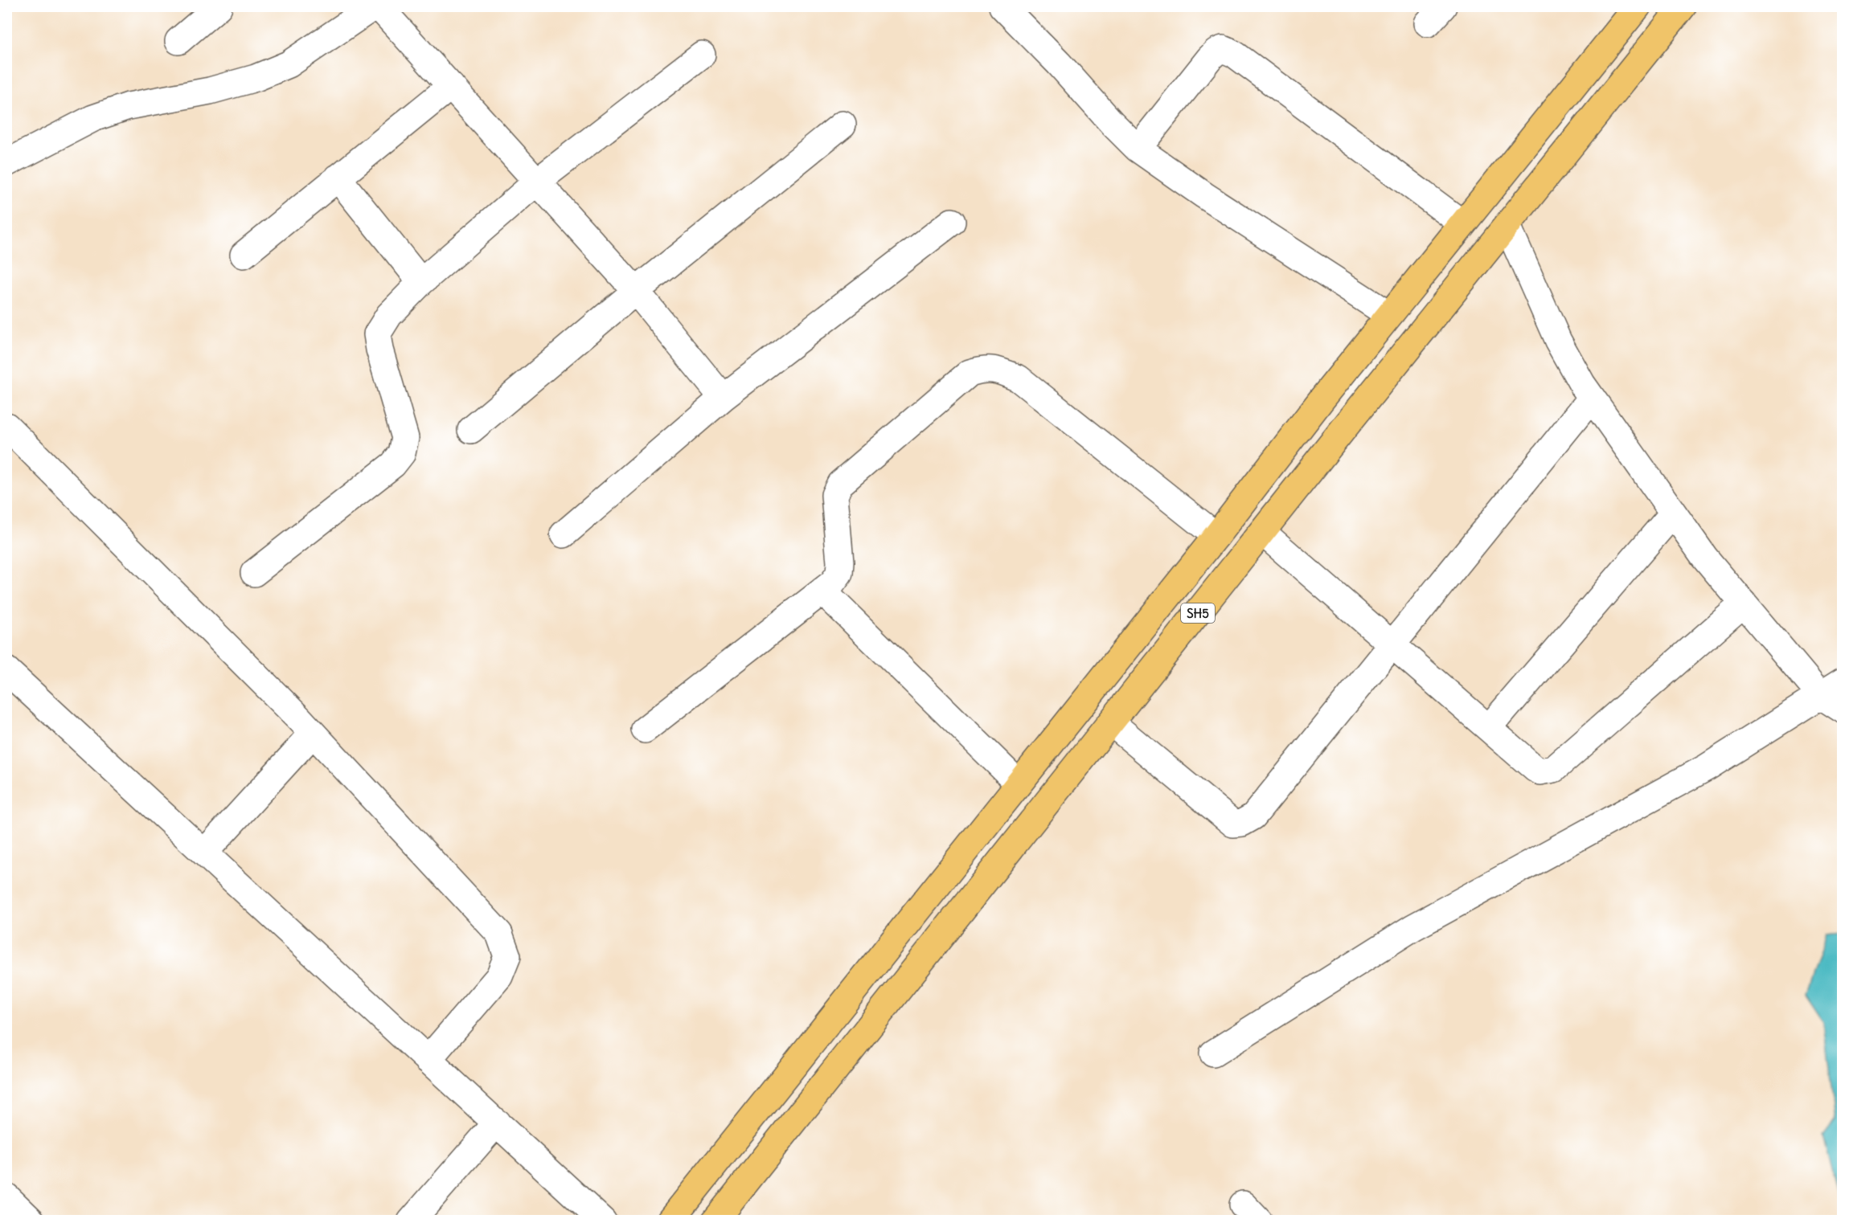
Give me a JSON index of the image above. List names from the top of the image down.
{
  "streets": {
    "main road": ["SH5"]
  }
}
